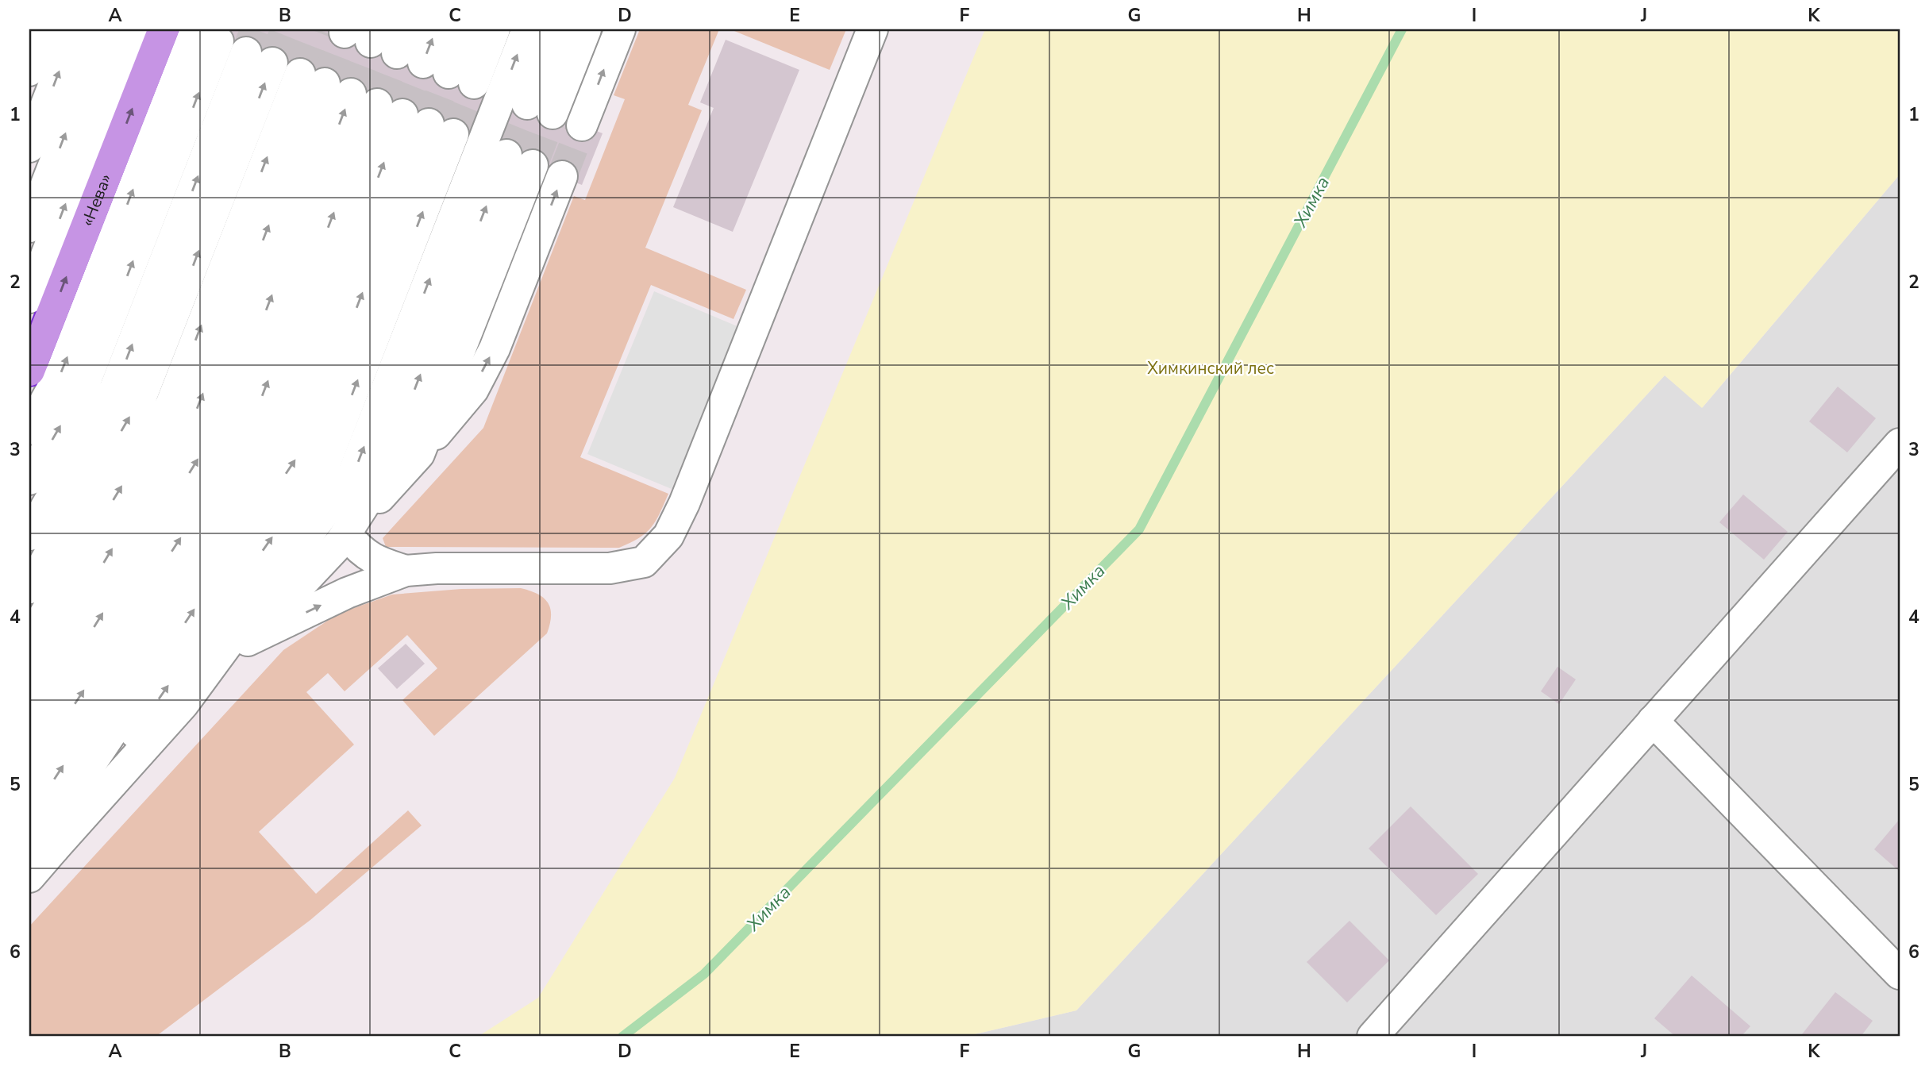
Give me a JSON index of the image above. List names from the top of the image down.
{
  "streets": {
    "highway": ["«Нева»"]
  },
  "one_way": ["«Нева»"],
  "water": ["Химка"],
  "parks": ["Химкинский лес"],
  "grid": {
    "columns": [
      "A",
      "B",
      "C",
      "D",
      "E",
      "F",
      "G",
      "H",
      "I",
      "J",
      "K"
    ],
    "rows": [
      "1",
      "2",
      "3",
      "4",
      "5",
      "6"
    ]
  }
}
